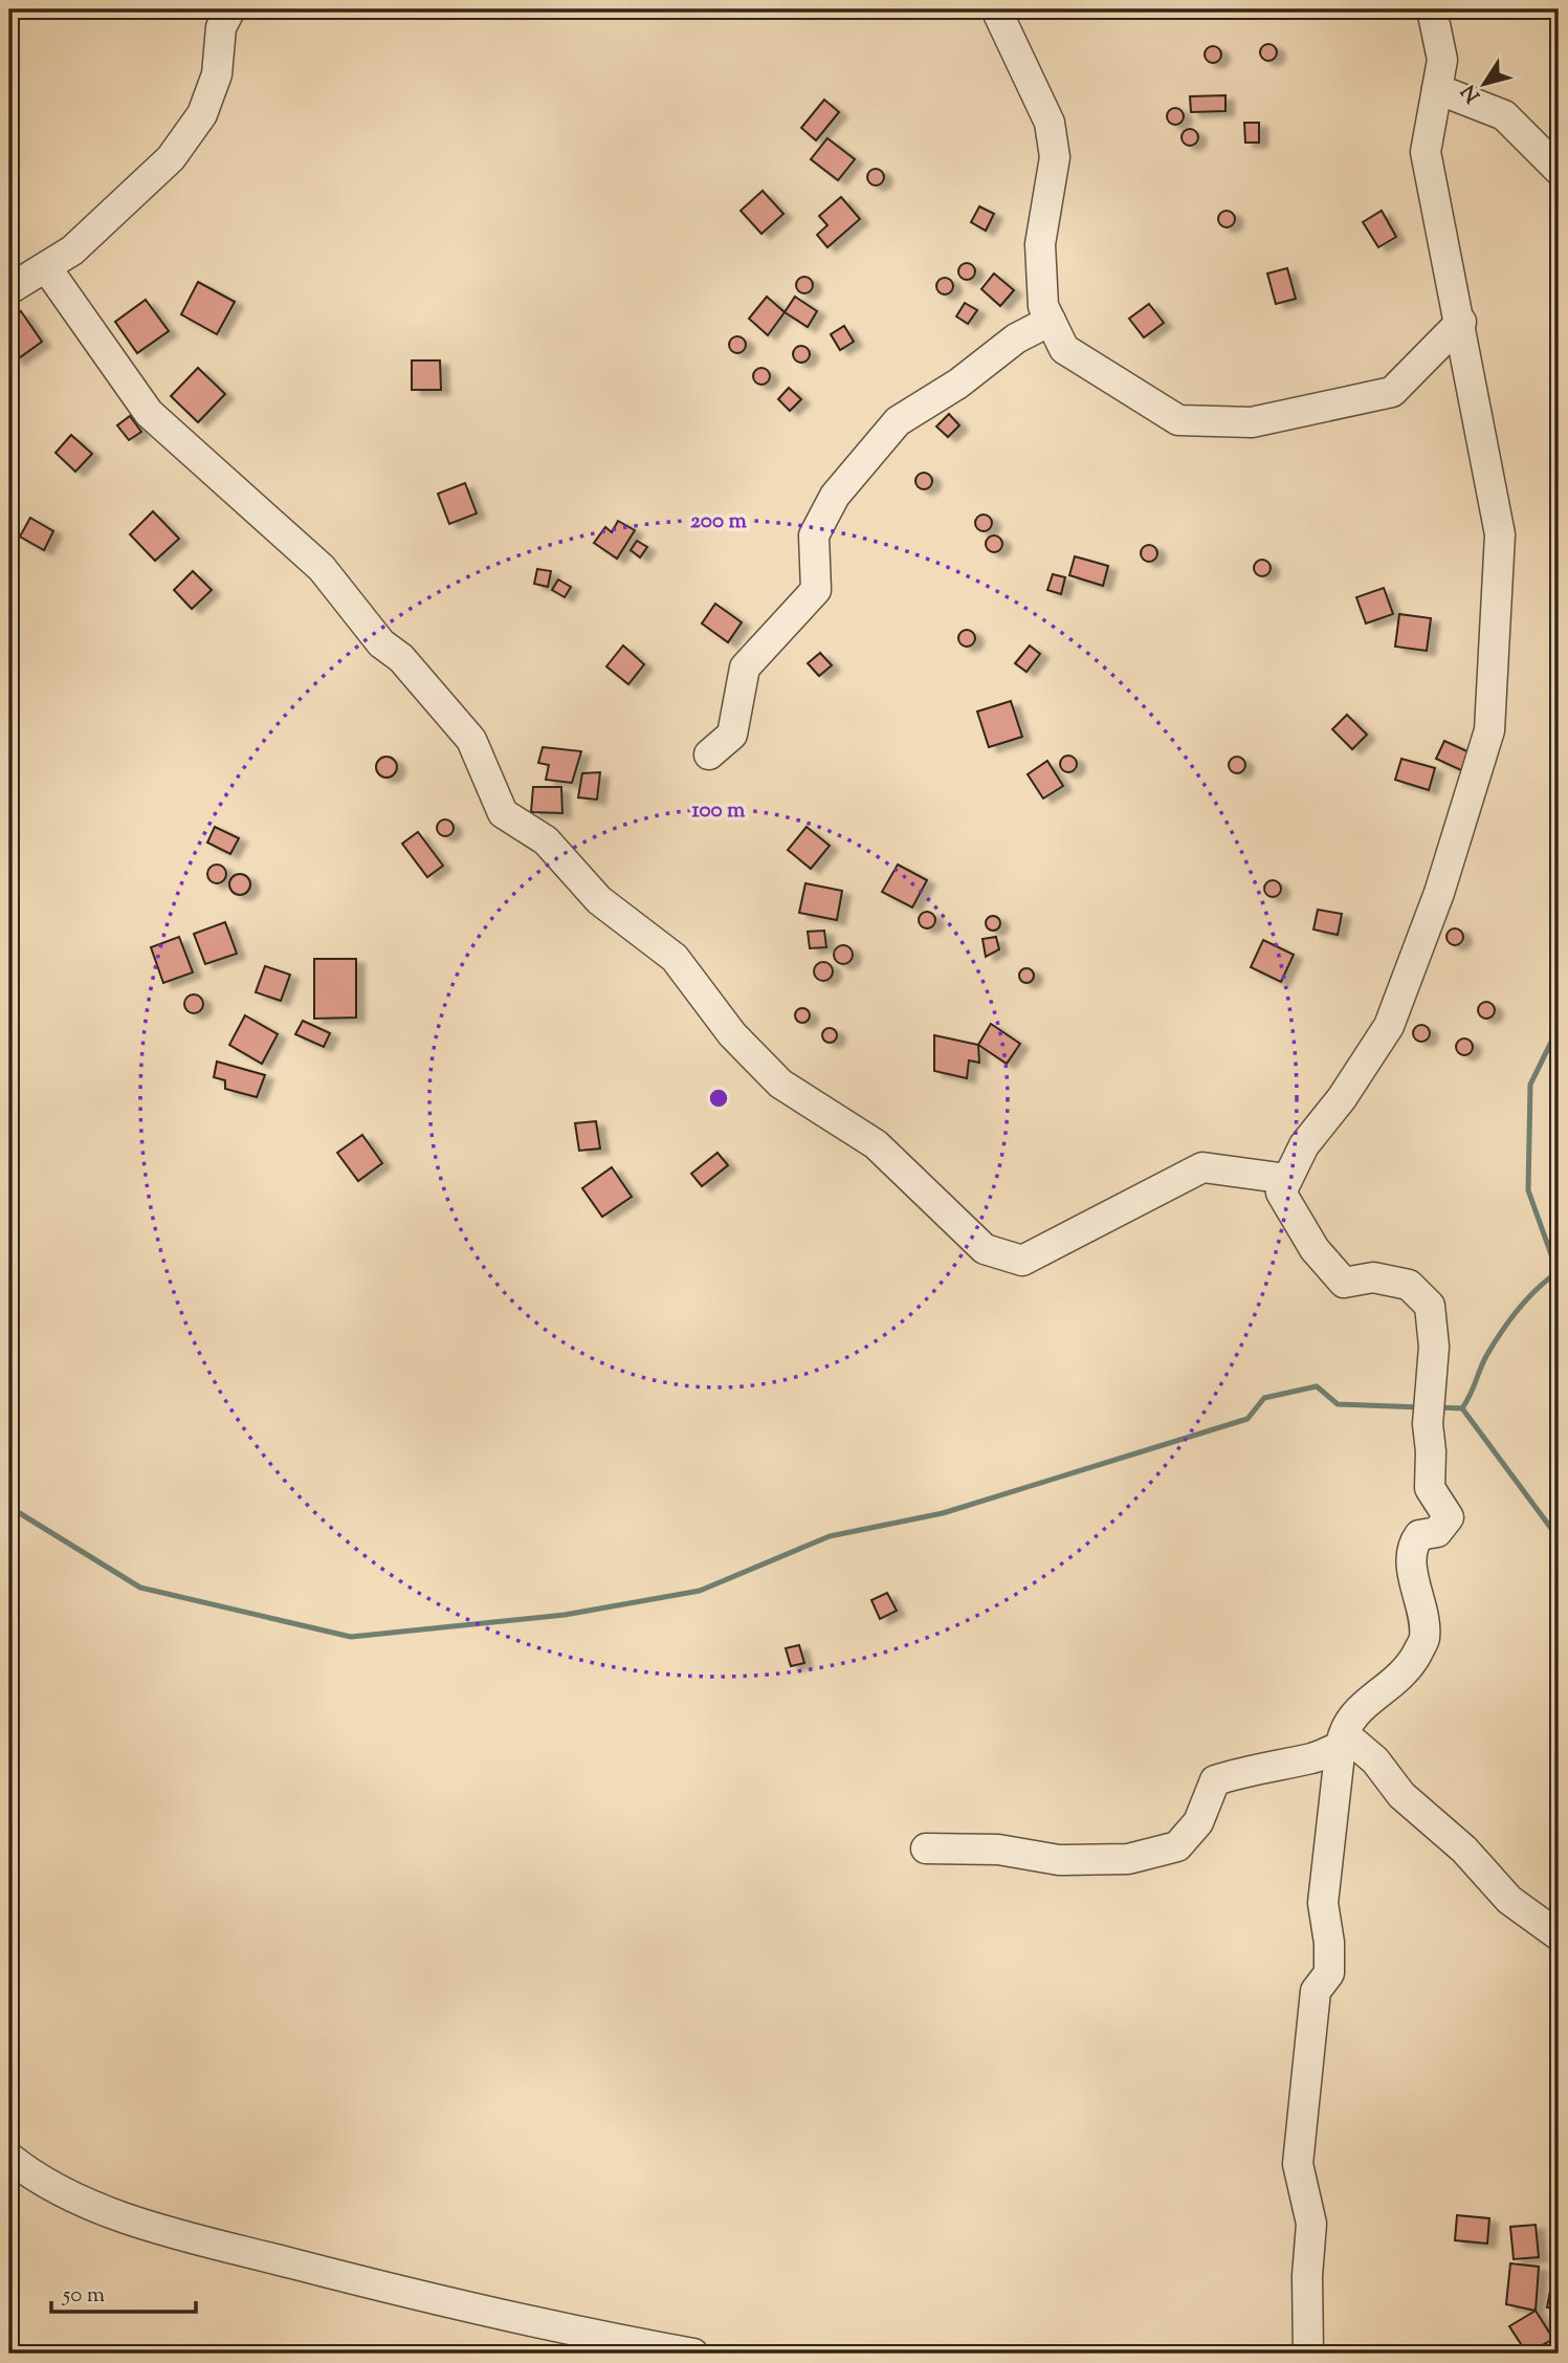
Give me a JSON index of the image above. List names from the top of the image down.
{
  "scale_bar": "50 m",
  "north": "bottom left",
  "rings": ["200 m", "100 m"]
}
